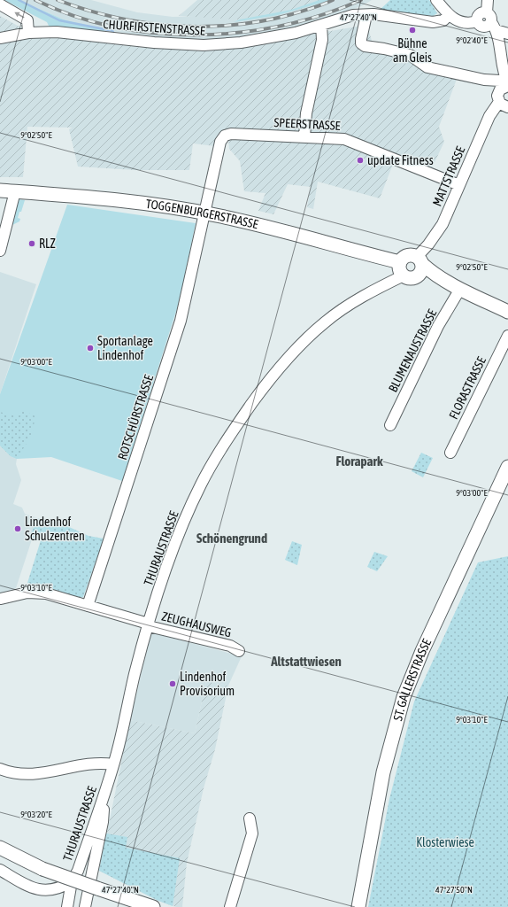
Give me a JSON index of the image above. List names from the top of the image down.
{
  "streets": {
    "main road": ["TOGGENBURGERSTRASSE", "ST. GALLERSTRASSE"],
    "street": [
      "CHURFIRSTENSTRASSE",
      "SPEERSTRASSE",
      "MATTSTRASSE",
      "BLUMENAUSTRASSE",
      "FLORASTRASSE",
      "ROTSCHÜRSTRASSE",
      "THURAUSTRASSE",
      "ZEUGHAUSWEG"
    ]
  },
  "crossings": [
    ["SPEERSTRASSE", "MATTSTRASSE"],
    ["SPEERSTRASSE", "TOGGENBURGERSTRASSE"],
    ["SPEERSTRASSE", "ROTSCHÜRSTRASSE"],
    ["MATTSTRASSE", "TOGGENBURGERSTRASSE"],
    ["MATTSTRASSE", "THURAUSTRASSE"],
    ["TOGGENBURGERSTRASSE", "ROTSCHÜRSTRASSE"],
    ["TOGGENBURGERSTRASSE", "THURAUSTRASSE"],
    ["ROTSCHÜRSTRASSE", "ZEUGHAUSWEG"],
    ["THURAUSTRASSE", "ZEUGHAUSWEG"]
  ],
  "districts": ["Florapark", "Schönengrund", "Altstattwiesen"],
  "parks": ["Klosterwiese"],
  "places": [
    "Bühne am Gleis",
    "update Fitness",
    "RLZ",
    "Sportanlage Lindenhof",
    "Lindenhof Schulzentren",
    "Lindenhof Provisorium"
  ],
  "coordinates": [
    "47°27'40\"N",
    "9°02'40\"E",
    "9°02'50\"E",
    "9°03'00\"E",
    "9°03'10\"E",
    "9°03'20\"E",
    "47°27'50\"N"
  ]
}
